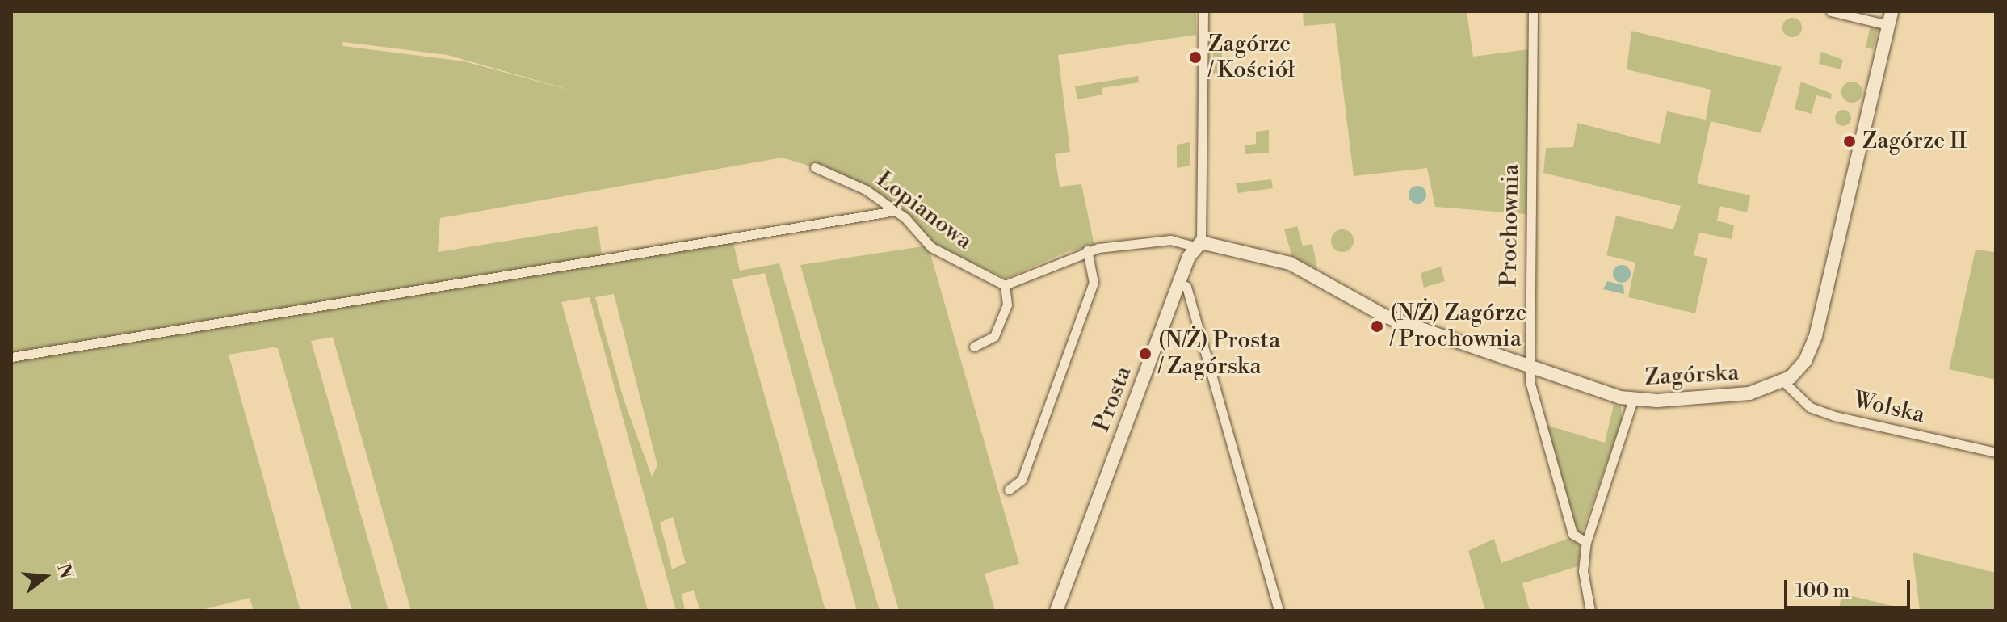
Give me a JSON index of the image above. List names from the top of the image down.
{
  "streets": {
    "street": [
      "Łopianowa",
      "Prochownia",
      "Zagórska",
      "Prosta",
      "Wolska"
    ]
  },
  "crossings": [
    ["Prochownia", "Zagórska"],
    ["Zagórska", "Prosta"],
    ["Zagórska", "Wolska"]
  ],
  "places": [
    "Zagórze / Kościół",
    "Zagórze II",
    "(N/Ż) Zagórze / Prochownia",
    "(N/Ż) Prosta / Zagórska"
  ],
  "scale_bar": "100 m",
  "north": "right"
}
